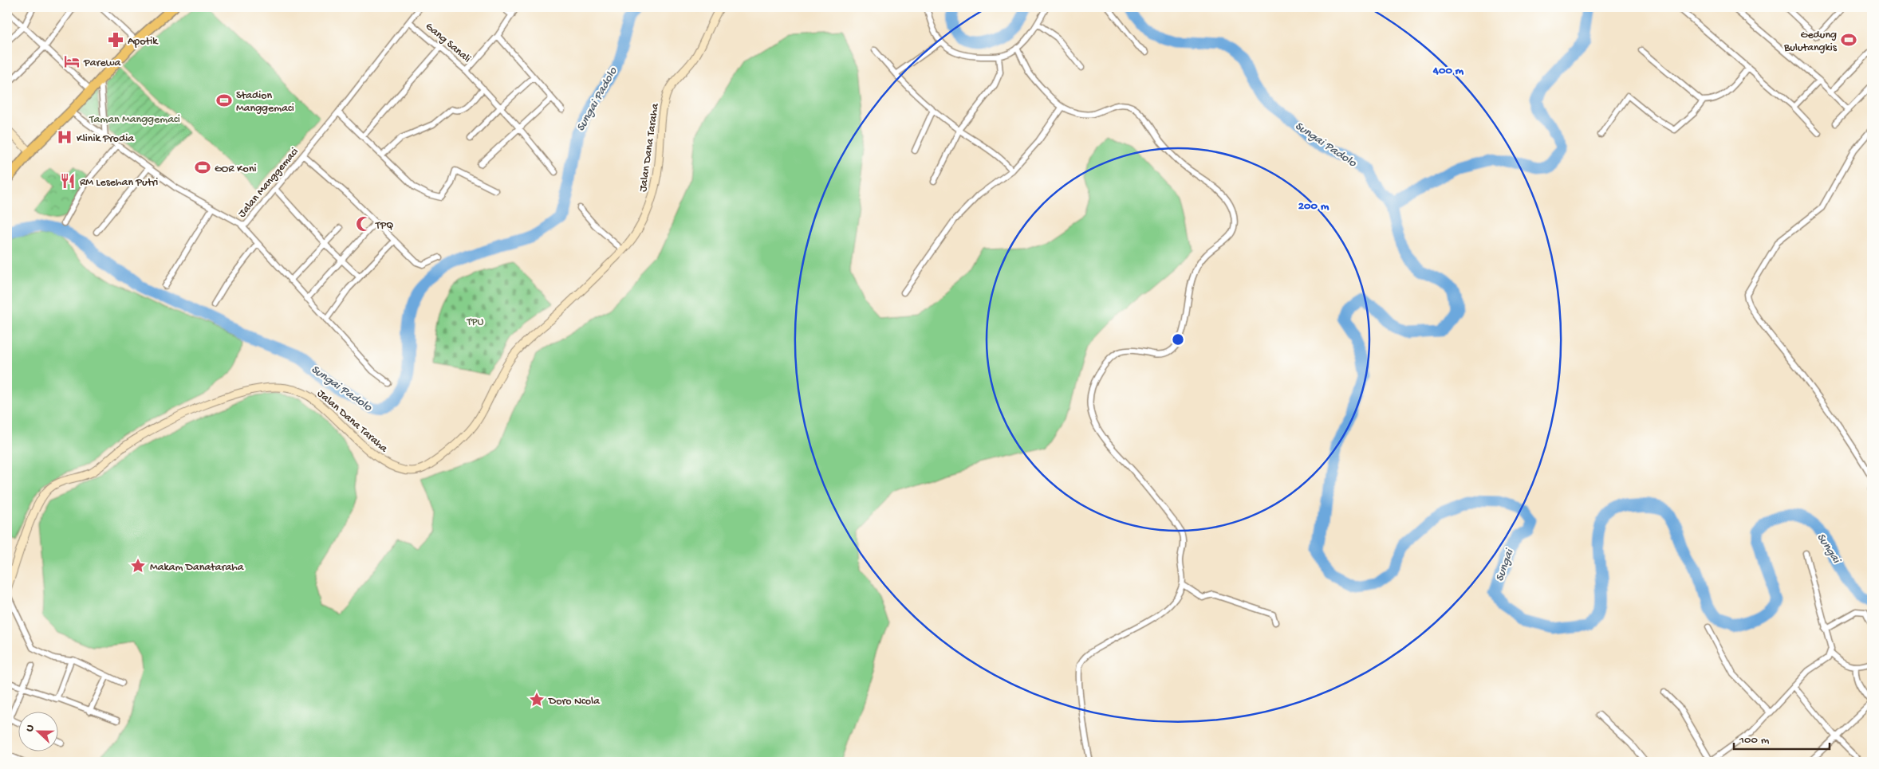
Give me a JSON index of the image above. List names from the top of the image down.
{
  "streets": {
    "street": ["Gang Sanali", "Jalan Dana Taraha", "Jalan Manggemaci"]
  },
  "crossings": [
    ["Gang Sanali", "Jalan Manggemaci"]
  ],
  "water": ["Sungai Padolo", "Sungai"],
  "parks": ["Taman Manggemaci", "TPU"],
  "places": {
    "pharmacy": ["Apotik"],
    "sports": ["Gedung Bulutangkis", "Stadion Manggemaci", "GOR Koni"],
    "hotel": ["Parewa"],
    "hospital": ["Klinik Prodia"],
    "restaurant": ["RM Lesehan Putri"],
    "mosque": ["TPQ"],
    "place": ["Makam Danataraha", "Doro Ncola"]
  },
  "scale_bar": "100 m",
  "north": "left",
  "rings": ["400 m", "200 m"]
}
